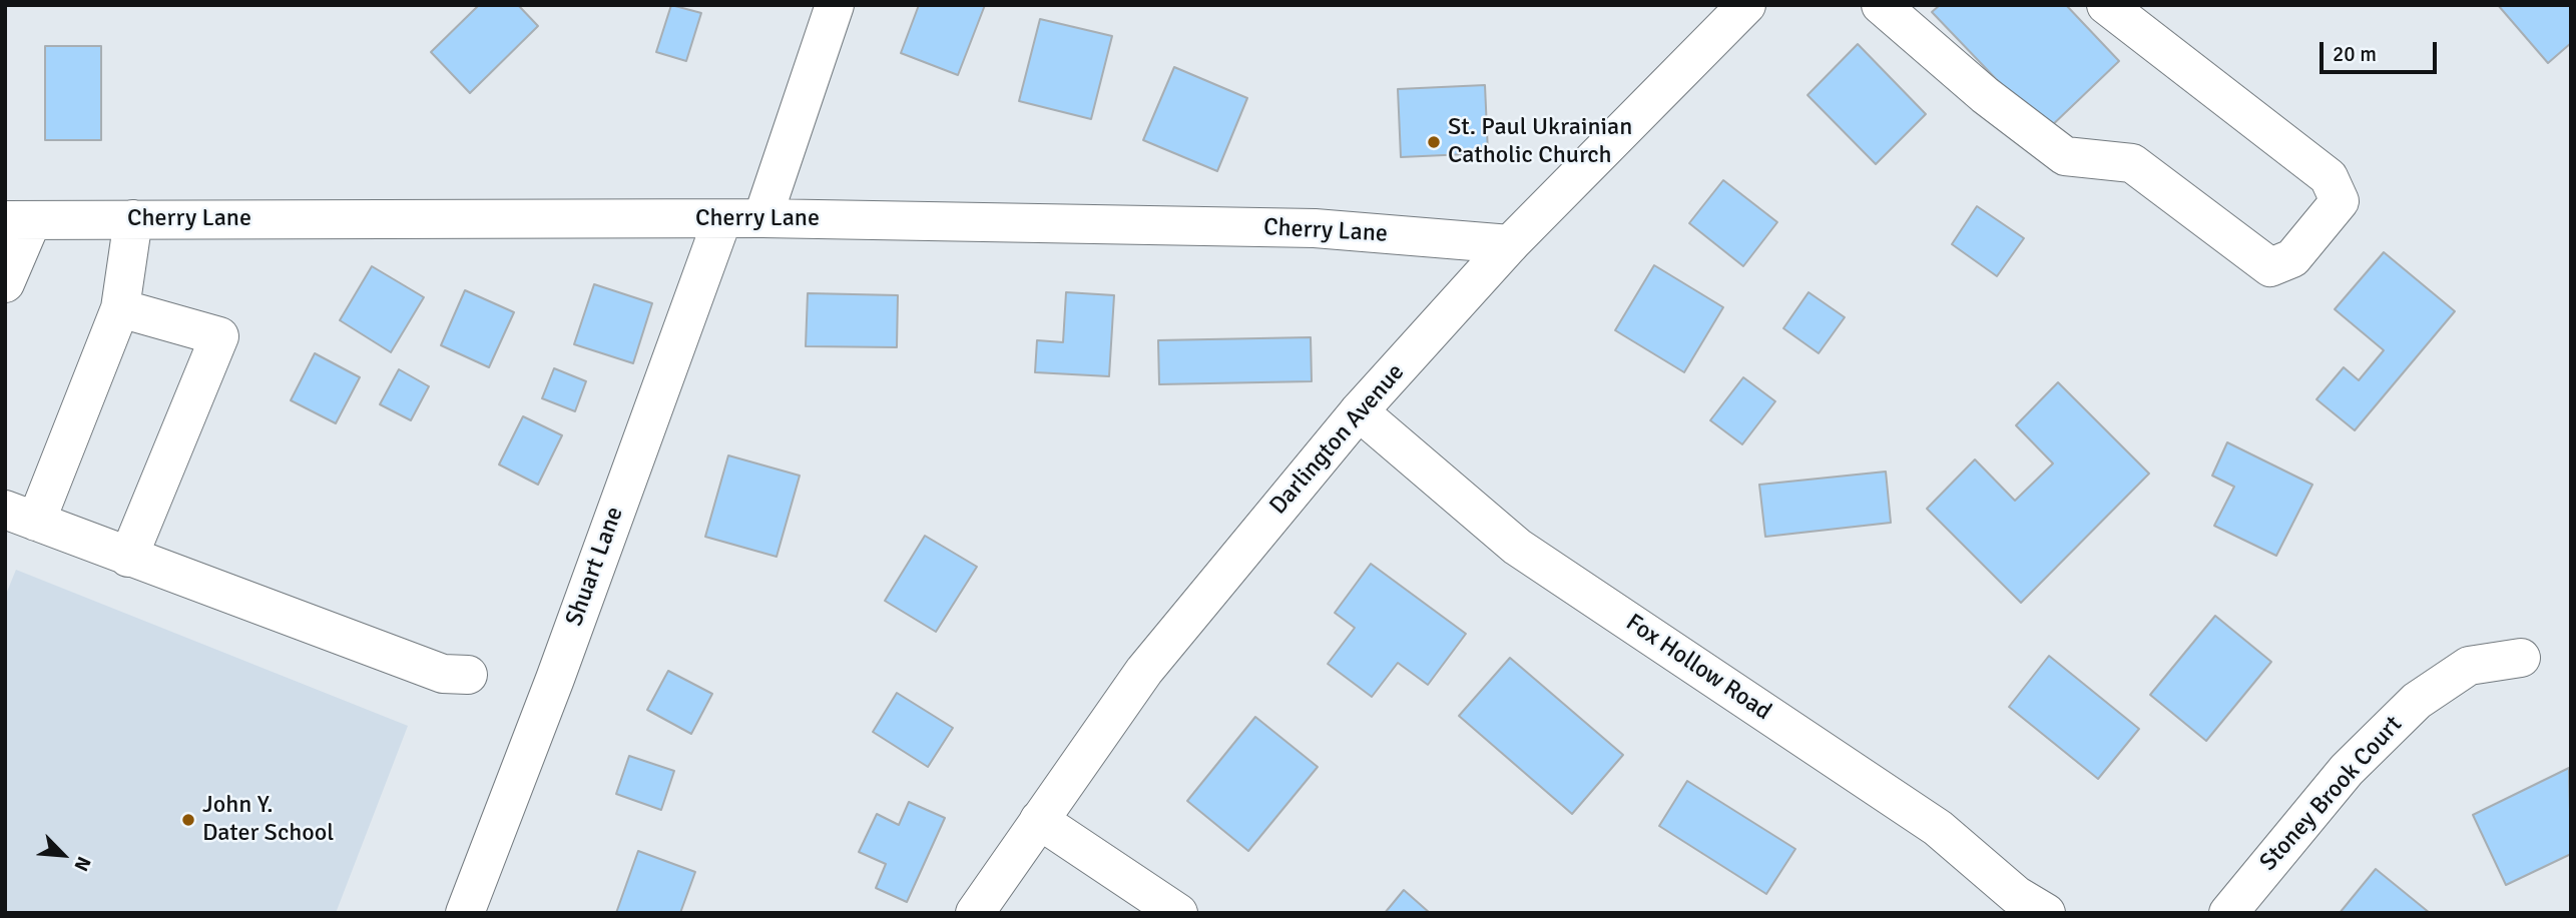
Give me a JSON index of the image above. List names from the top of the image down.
{
  "streets": {
    "street": [
      "Cherry Lane",
      "Darlington Avenue",
      "Shuart Lane",
      "Fox Hollow Road",
      "Stoney Brook Court"
    ]
  },
  "crossings": [
    ["Cherry Lane", "Darlington Avenue"],
    ["Cherry Lane", "Shuart Lane"],
    ["Darlington Avenue", "Fox Hollow Road"]
  ],
  "places": ["St. Paul Ukrainian Catholic Church", "John Y. Dater School"],
  "scale_bar": "20 m",
  "north": "bottom right"
}
